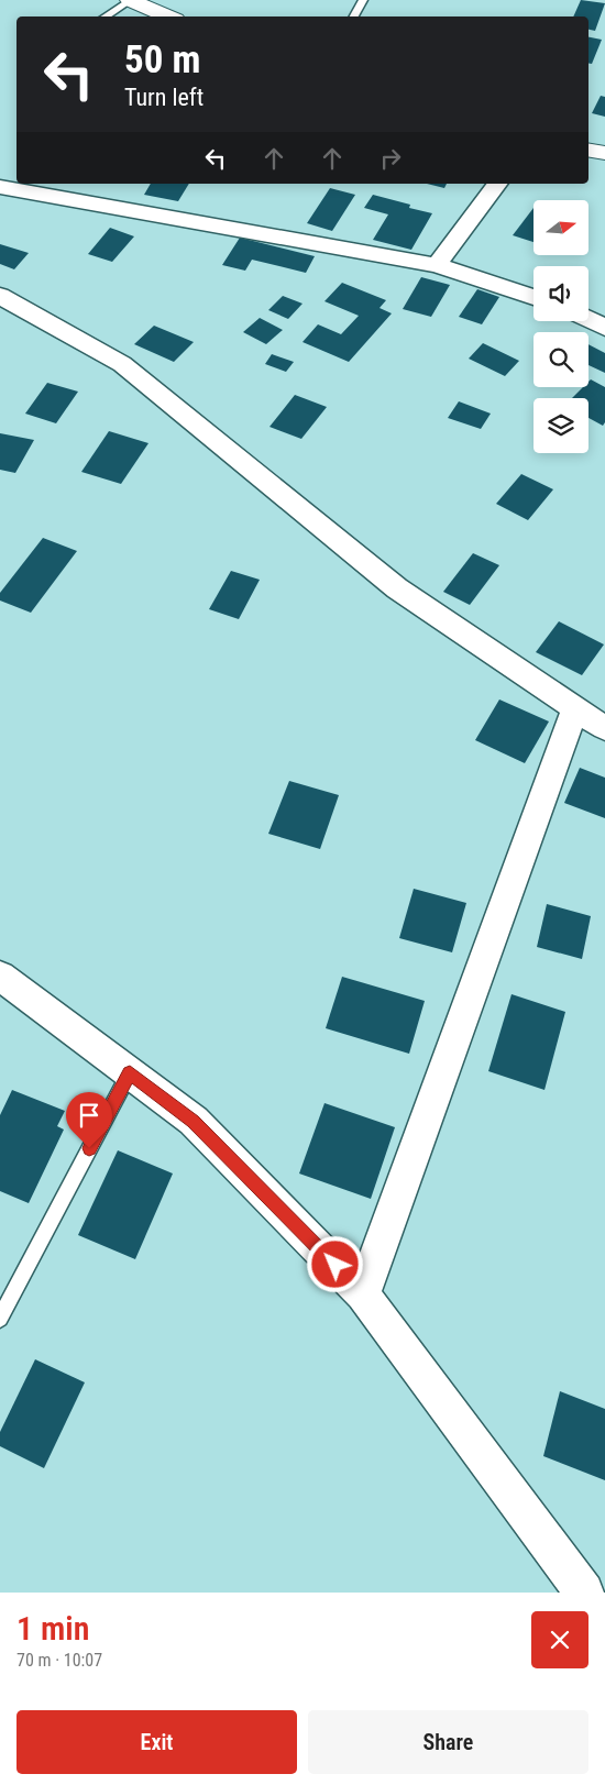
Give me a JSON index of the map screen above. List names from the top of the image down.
{
  "north": "right",
  "page": {
    "turn": ["50 m", "Turn left"],
    "heading": ["1 min", "70 m · 10:07"],
    "buttons": ["Exit", "Share"]
  }
}
